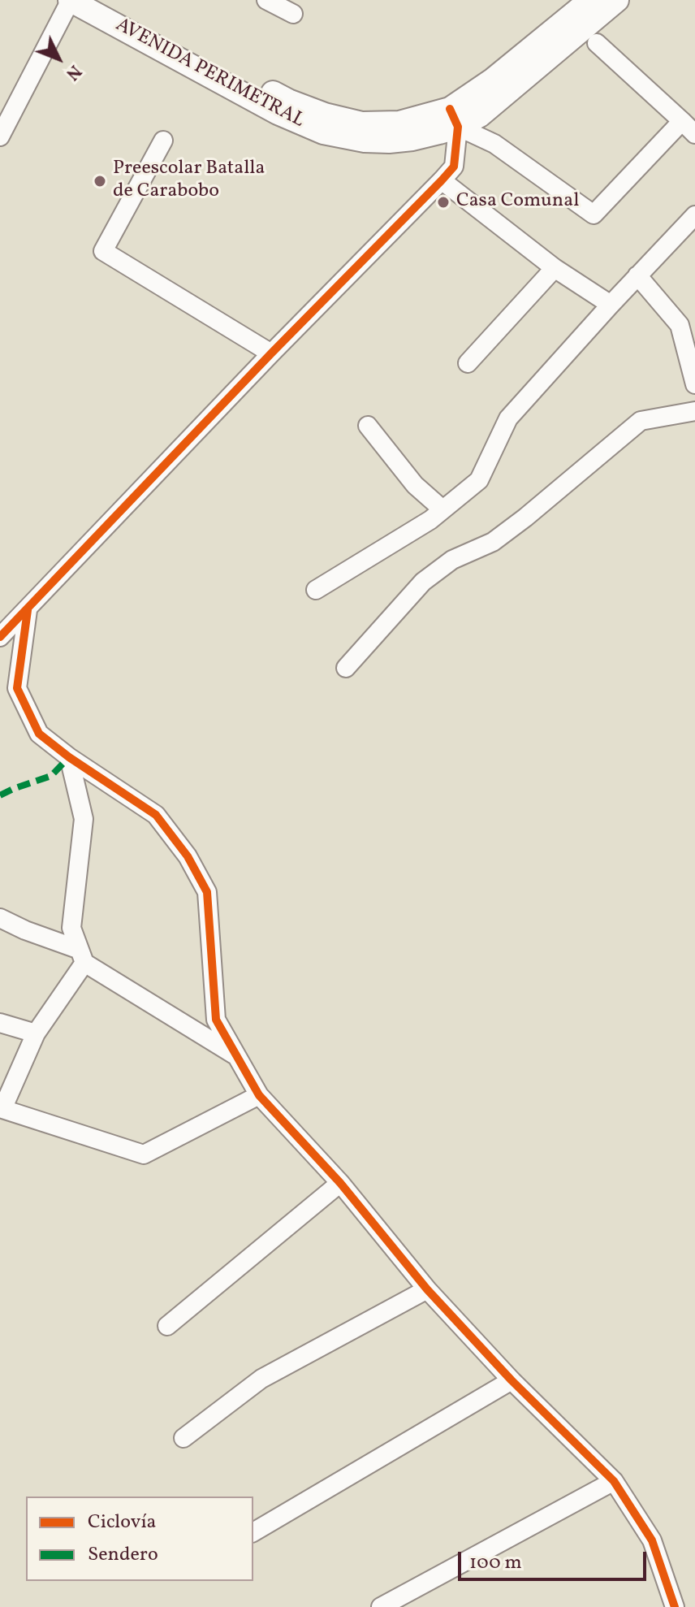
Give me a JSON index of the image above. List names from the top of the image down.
{
  "streets": {
    "main road": ["AVENIDA PERIMETRAL"]
  },
  "places": ["Preescolar Batalla de Carabobo", "Casa Comunal"],
  "legend": ["Ciclovía", "Sendero"],
  "scale_bar": "100 m",
  "north": "bottom right"
}
